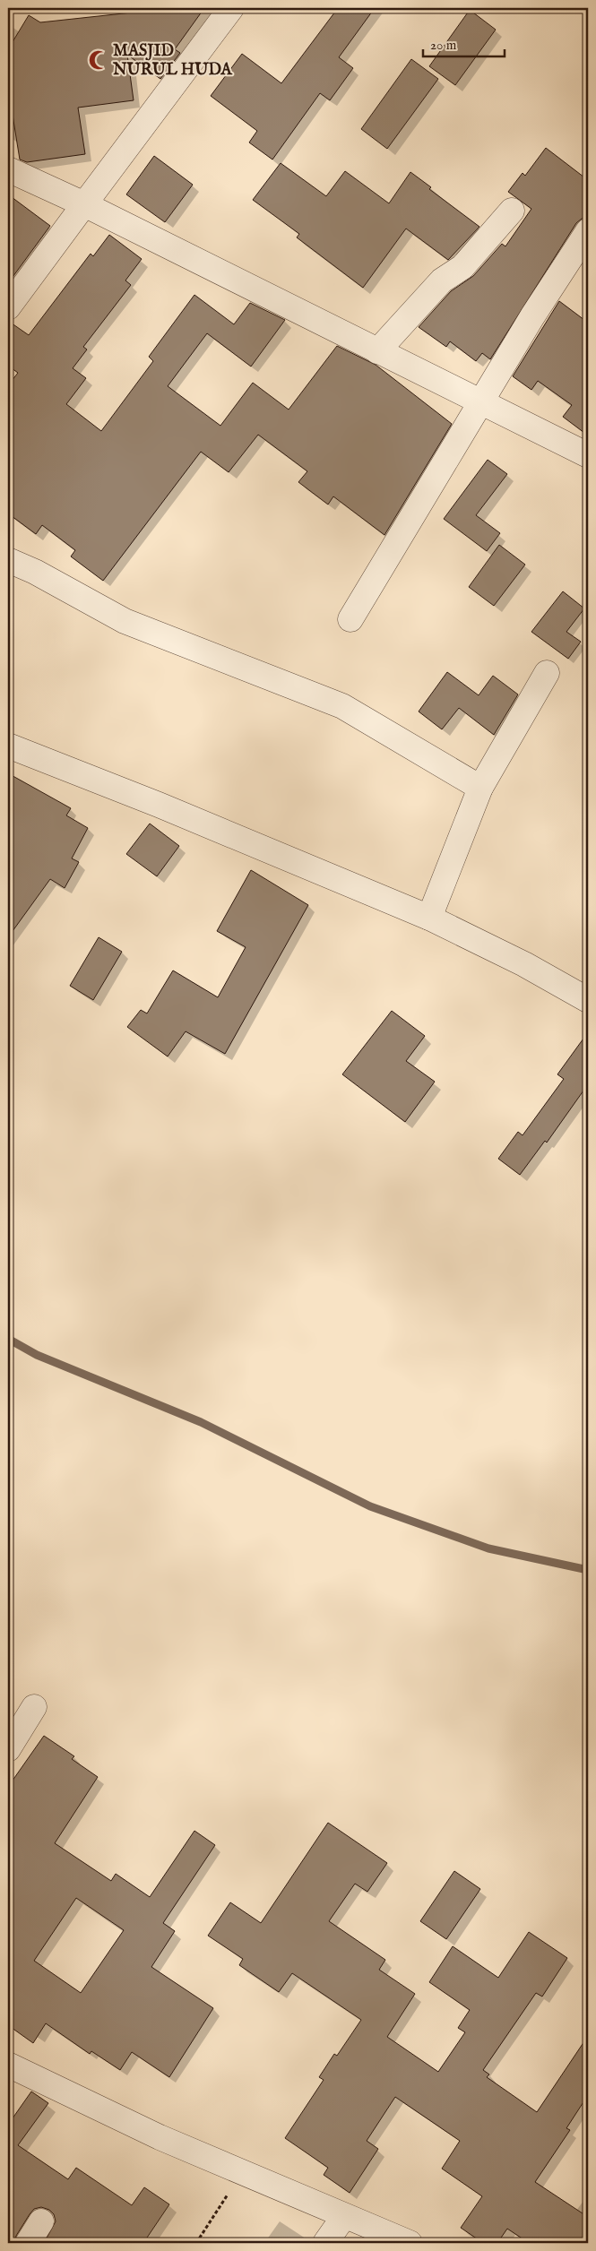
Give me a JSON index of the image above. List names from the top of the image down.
{
  "places": {
    "mosque": ["MASJID NURUL HUDA"]
  },
  "scale_bar": "20 m"
}
